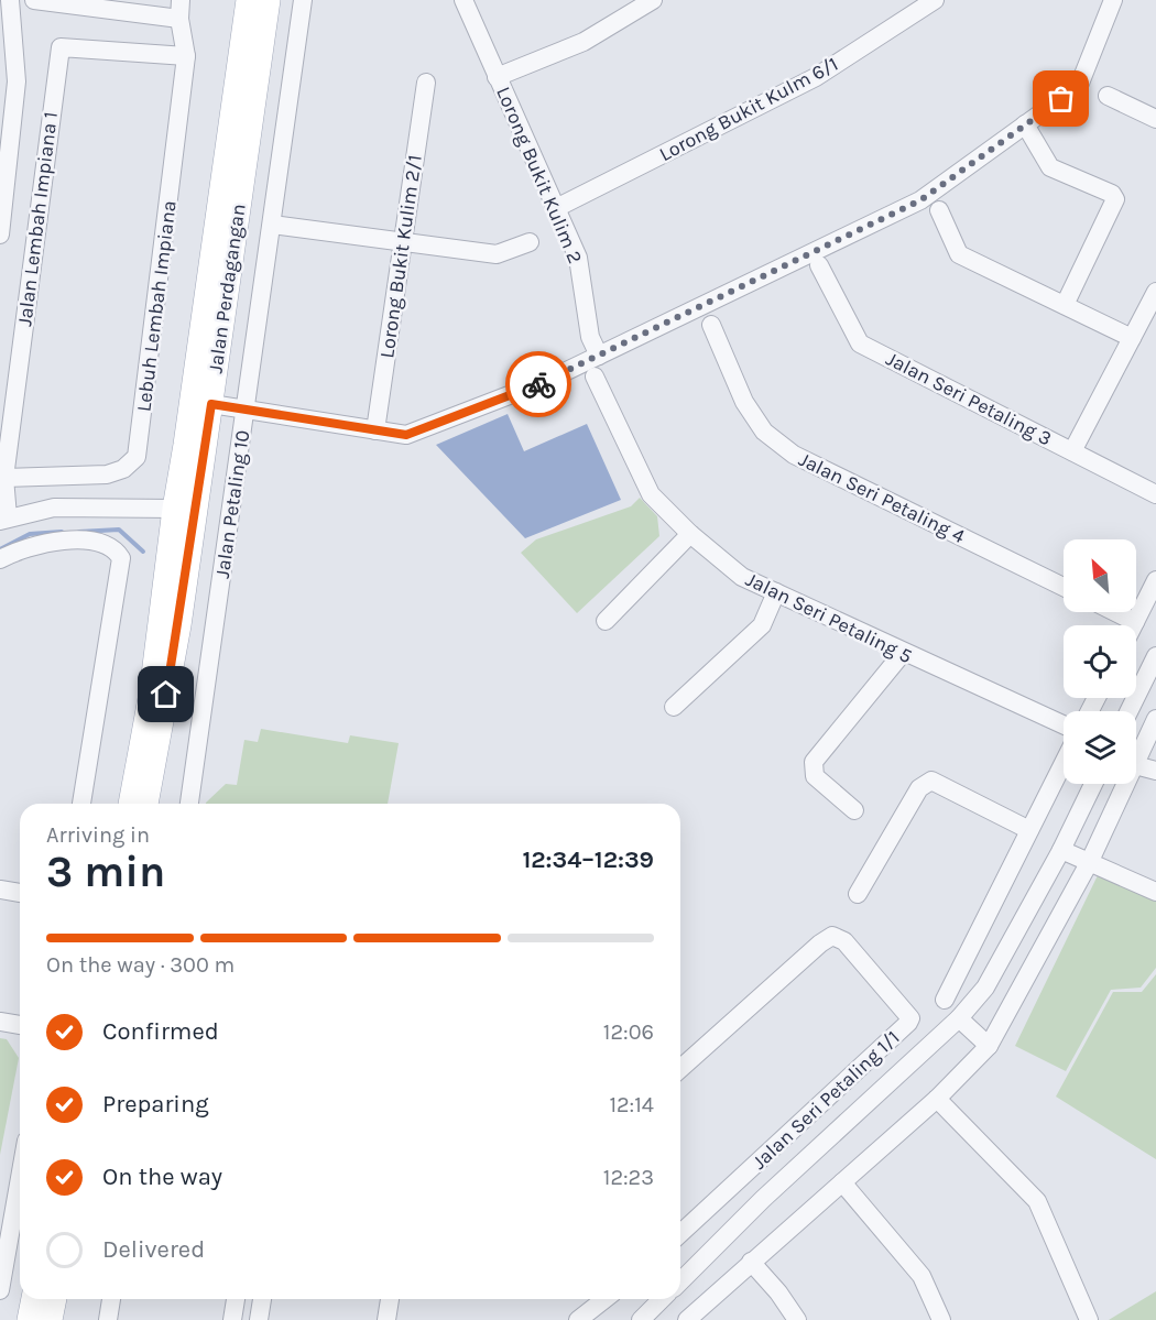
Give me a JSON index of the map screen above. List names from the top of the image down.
{
  "streets": {
    "main road": ["Jalan Perdagangan"],
    "street": [
      "Lorong Bukit Kulm 6/1",
      "Lorong Bukit Kulim 2",
      "Jalan Lembah Impiana 1",
      "Lorong Bukit Kulim 2/1",
      "Lebuh Lembah Impiana",
      "Jalan Seri Petaling 3",
      "Jalan Seri Petaling 4",
      "Jalan Petaling 10",
      "Jalan Seri Petaling 5",
      "Jalan Seri Petaling 1/1"
    ]
  },
  "crossings": [
    ["Lorong Bukit Kulm 6/1", "Lorong Bukit Kulim 2"],
    ["Jalan Lembah Impiana 1", "Lebuh Lembah Impiana"]
  ],
  "north": "top left",
  "page": {
    "heading": ["3 min", "Arriving in", "12:34–12:39"],
    "bar": "On the way · 300 m",
    "list": [
      ["Confirmed", "12:06"],
      ["Preparing", "12:14"],
      ["On the way", "12:23"],
      "Delivered"
    ]
  }
}
